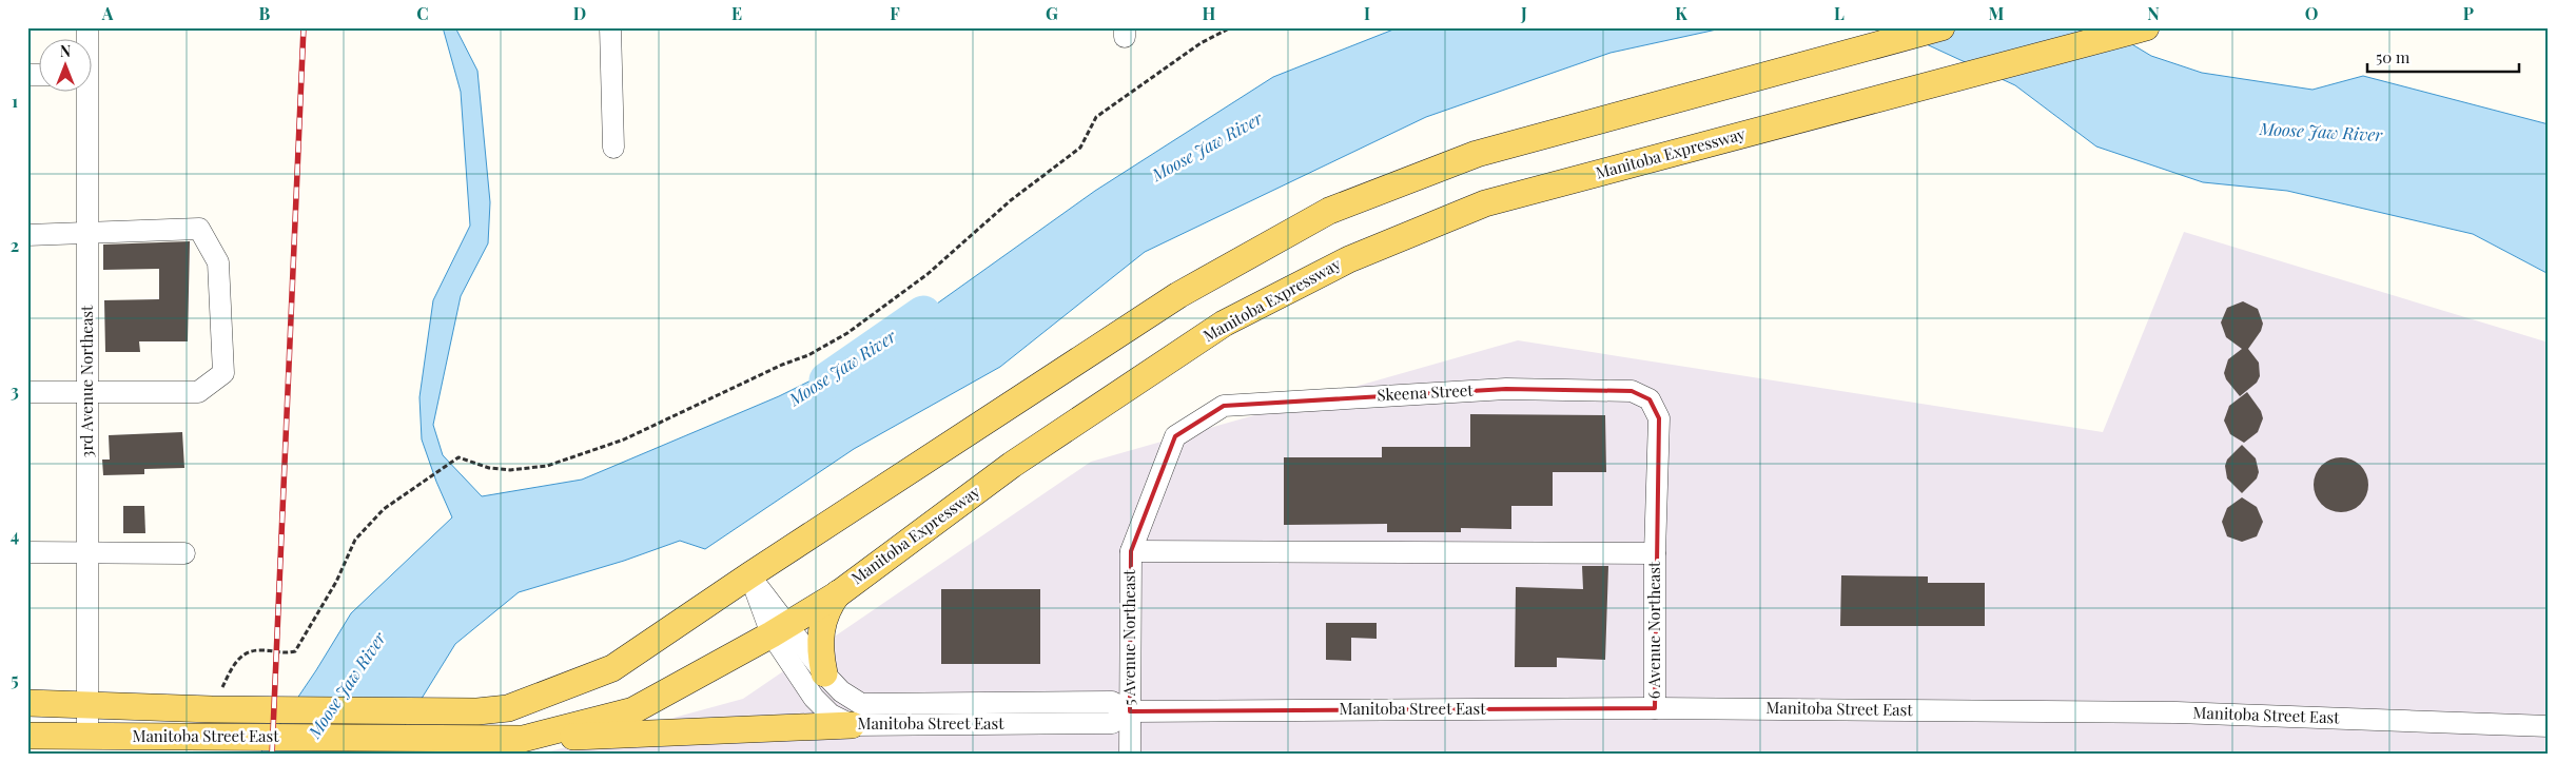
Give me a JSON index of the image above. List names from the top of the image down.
{
  "streets": {
    "main road": ["Manitoba Expressway", "Manitoba Street East"],
    "street": [
      "3rd Avenue Northeast",
      "Skeena Street",
      "6 Avenue Northeast",
      "5 Avenue Northeast"
    ]
  },
  "crossings": [
    ["Manitoba Expressway", "Manitoba Street East"],
    ["3rd Avenue Northeast", "Manitoba Street East"],
    ["Skeena Street", "6 Avenue Northeast"],
    ["Skeena Street", "5 Avenue Northeast"],
    ["6 Avenue Northeast", "Manitoba Street East"],
    ["5 Avenue Northeast", "Manitoba Street East"]
  ],
  "water": ["Moose Jaw River"],
  "scale_bar": "50 m",
  "north": "top",
  "grid": {
    "columns": [
      "A",
      "B",
      "C",
      "D",
      "E",
      "F",
      "G",
      "H",
      "I",
      "J",
      "K",
      "L",
      "M",
      "N",
      "O",
      "P"
    ],
    "rows": [
      "1",
      "2",
      "3",
      "4",
      "5"
    ]
  }
}
